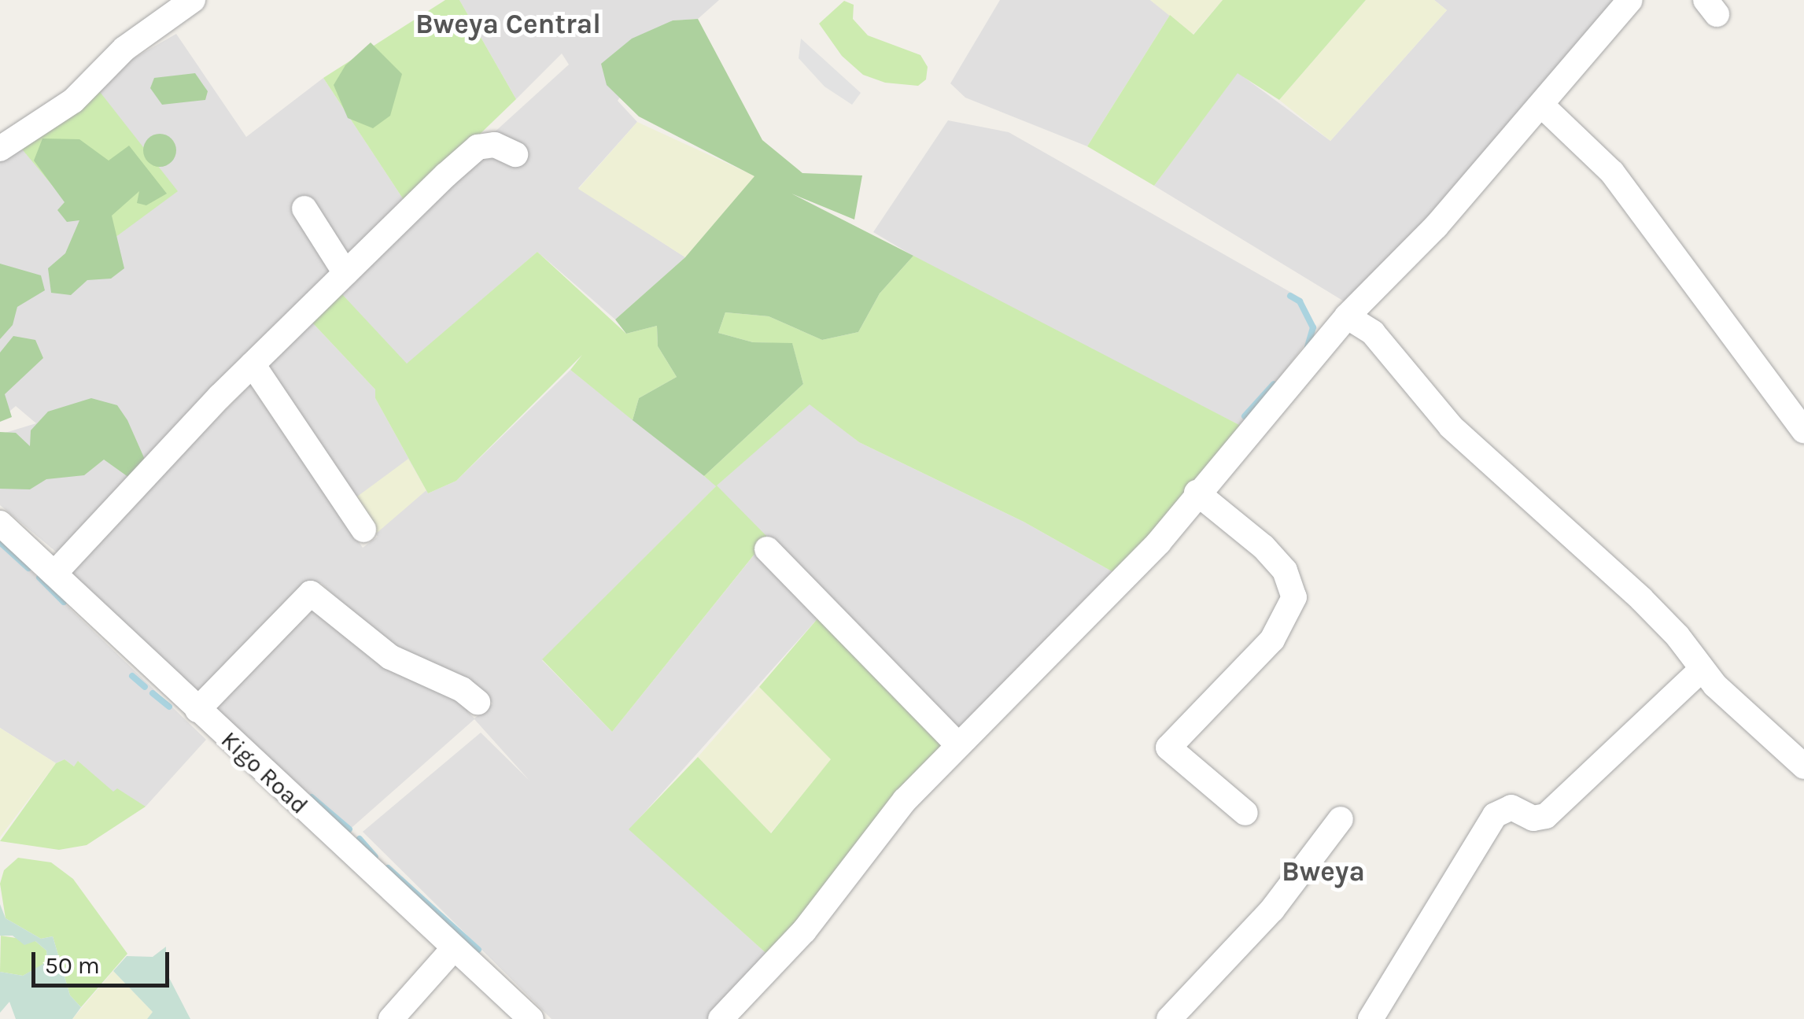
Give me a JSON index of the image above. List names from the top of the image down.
{
  "streets": {
    "street": ["Kigo Road"]
  },
  "districts": ["Bweya Central", "Bweya"],
  "scale_bar": "50 m"
}
